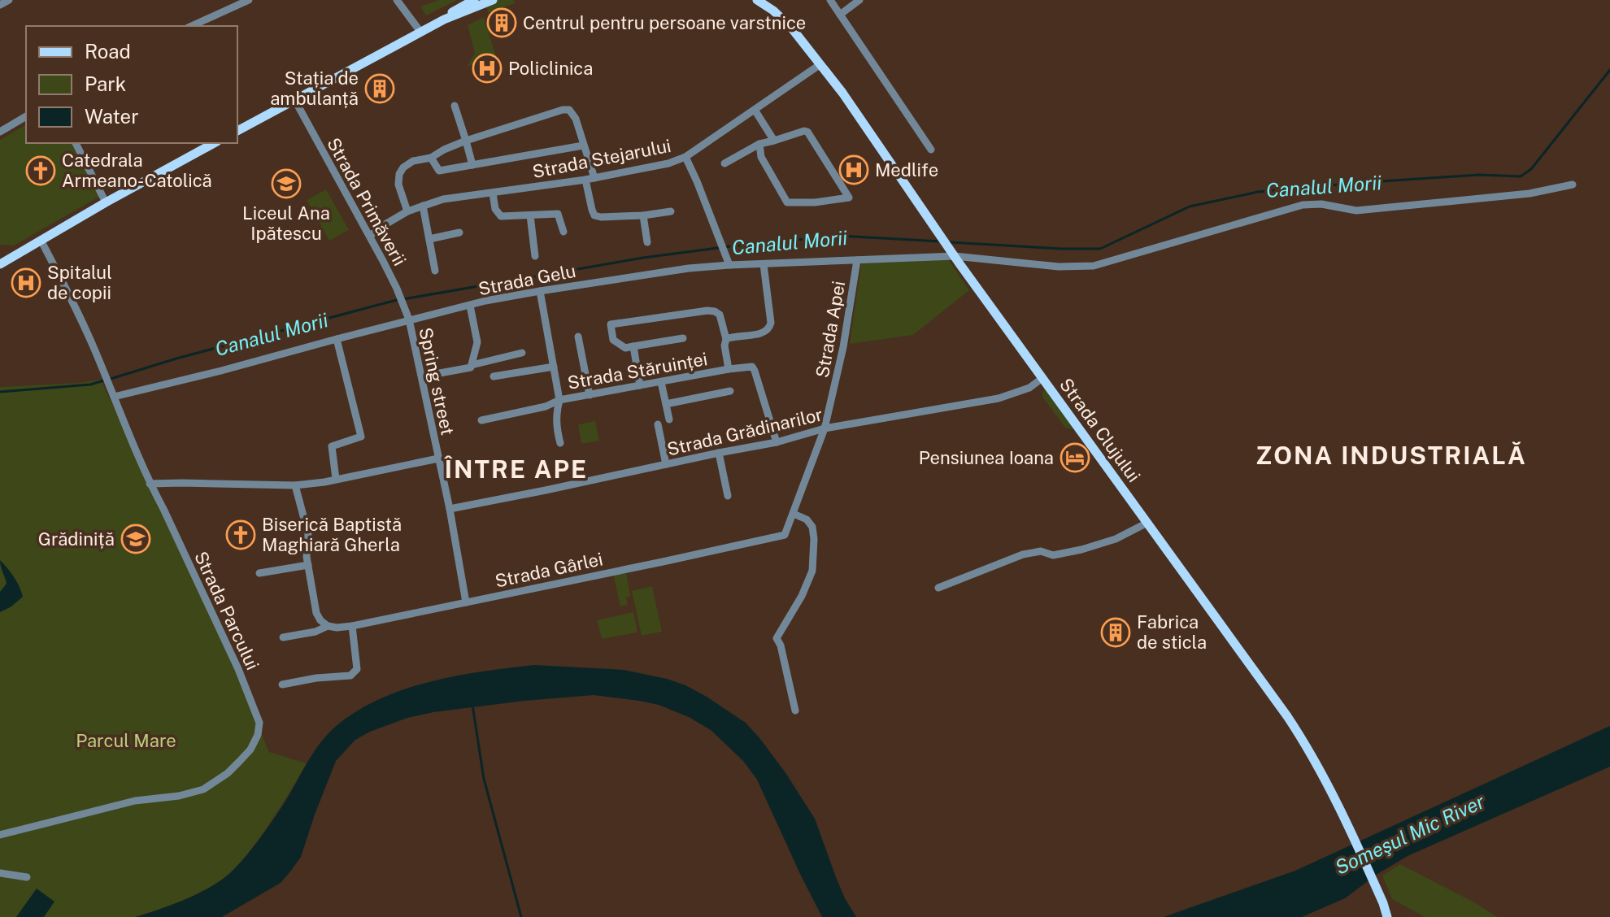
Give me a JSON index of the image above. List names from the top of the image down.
{
  "streets": {
    "main road": ["Strada Clujului"],
    "street": [
      "Strada Stejarului",
      "Strada Primăverii",
      "Strada Gelu",
      "Strada Apei",
      "Strada Stăruinței",
      "Spring street",
      "Strada Grădinarilor",
      "Strada Gârlei",
      "Strada Parcului"
    ]
  },
  "crossings": [
    ["Strada Stejarului", "Strada Primăverii"],
    ["Strada Stejarului", "Strada Clujului"],
    ["Strada Primăverii", "Strada Gelu"],
    ["Strada Primăverii", "Spring street"],
    ["Strada Gelu", "Strada Apei"],
    ["Strada Gelu", "Strada Stăruinței"],
    ["Strada Gelu", "Spring street"],
    ["Strada Gelu", "Strada Clujului"],
    ["Strada Gelu", "Strada Parcului"],
    ["Strada Apei", "Strada Grădinarilor"],
    ["Strada Apei", "Strada Gârlei"],
    ["Strada Stăruinței", "Strada Grădinarilor"],
    ["Spring street", "Strada Grădinarilor"],
    ["Spring street", "Strada Gârlei"],
    ["Strada Clujului", "Strada Grădinarilor"]
  ],
  "districts": ["ZONA INDUSTRIALĂ", "ÎNTRE APE"],
  "water": ["Canalul Morii", "Someşul Mic River"],
  "parks": ["Parcul Mare"],
  "places": {
    "building": ["Centrul pentru persoane varstnice", "Stația de ambulanță", "Fabrica de sticla"],
    "hospital": ["Policlinica", "Medlife", "Spitalul de copii"],
    "church": ["Catedrala Armeano-Catolică", "Biserică Baptistă Maghiară Gherla"],
    "school or university": ["Liceul Ana Ipătescu", "Grădiniță"],
    "hotel": ["Pensiunea Ioana"]
  },
  "legend": ["Road", "Park", "Water"]
}
